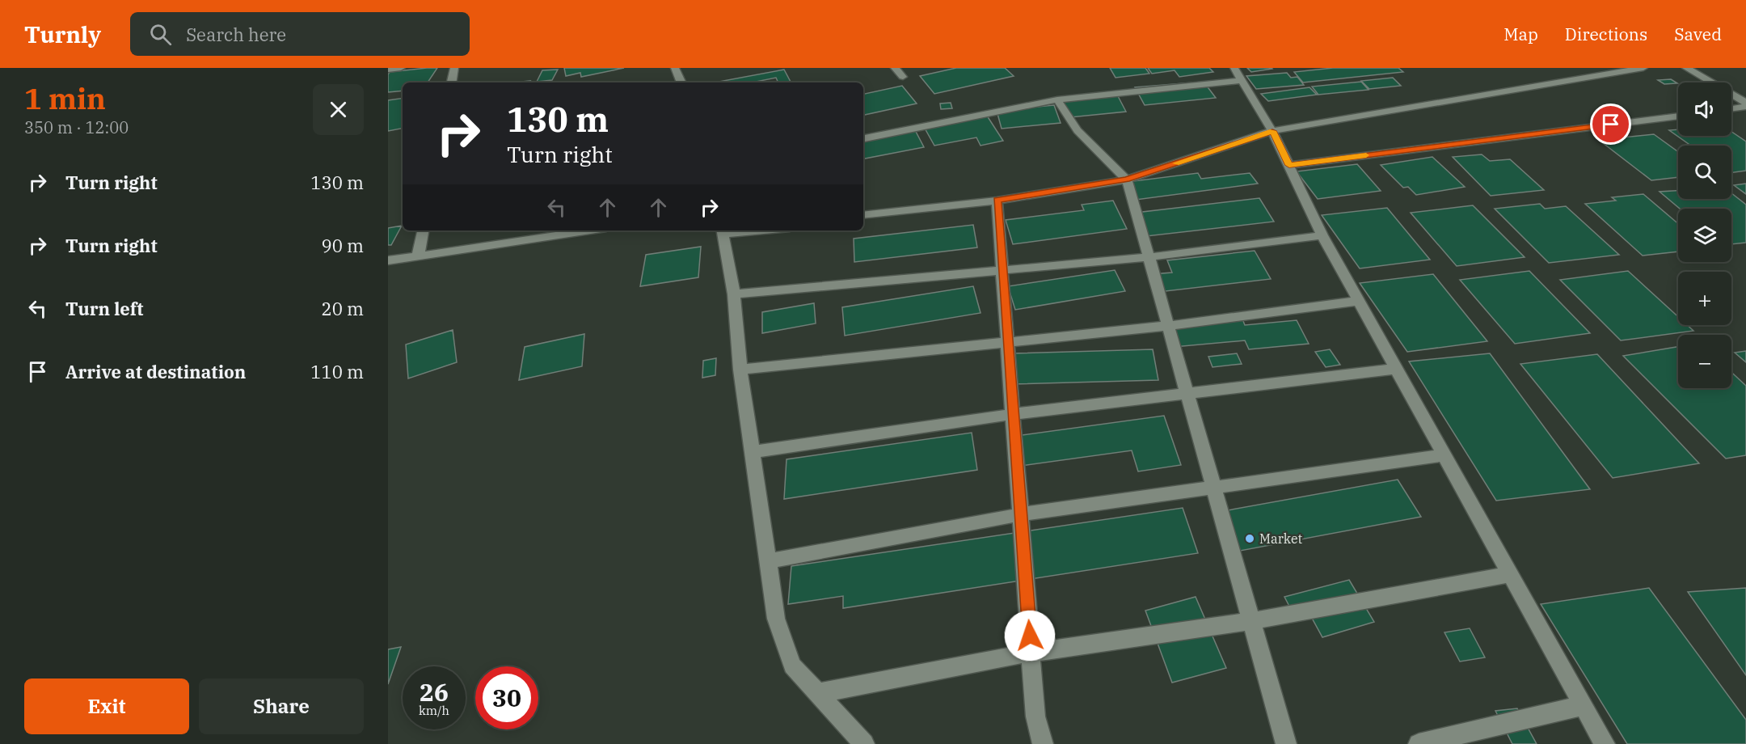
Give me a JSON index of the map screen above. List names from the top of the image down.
{
  "places": ["Market"],
  "page": {
    "header": "Turnly",
    "search": "Search here",
    "nav": ["Map", "Directions", "Saved"],
    "heading": ["1 min", "350 m · 12:00"],
    "map_buttons": ["+", "−"],
    "turn": ["130 m", "Turn right"],
    "list": [
      {
        "name": "Turn right",
        "value": "130 m"
      },
      {
        "name": "Turn right",
        "value": "90 m"
      },
      {
        "name": "Turn left",
        "value": "20 m"
      },
      {
        "name": "Arrive at destination",
        "value": "110 m"
      }
    ],
    "speed": "26 km/h",
    "limit": "30",
    "buttons": ["Exit", "Share"]
  }
}
